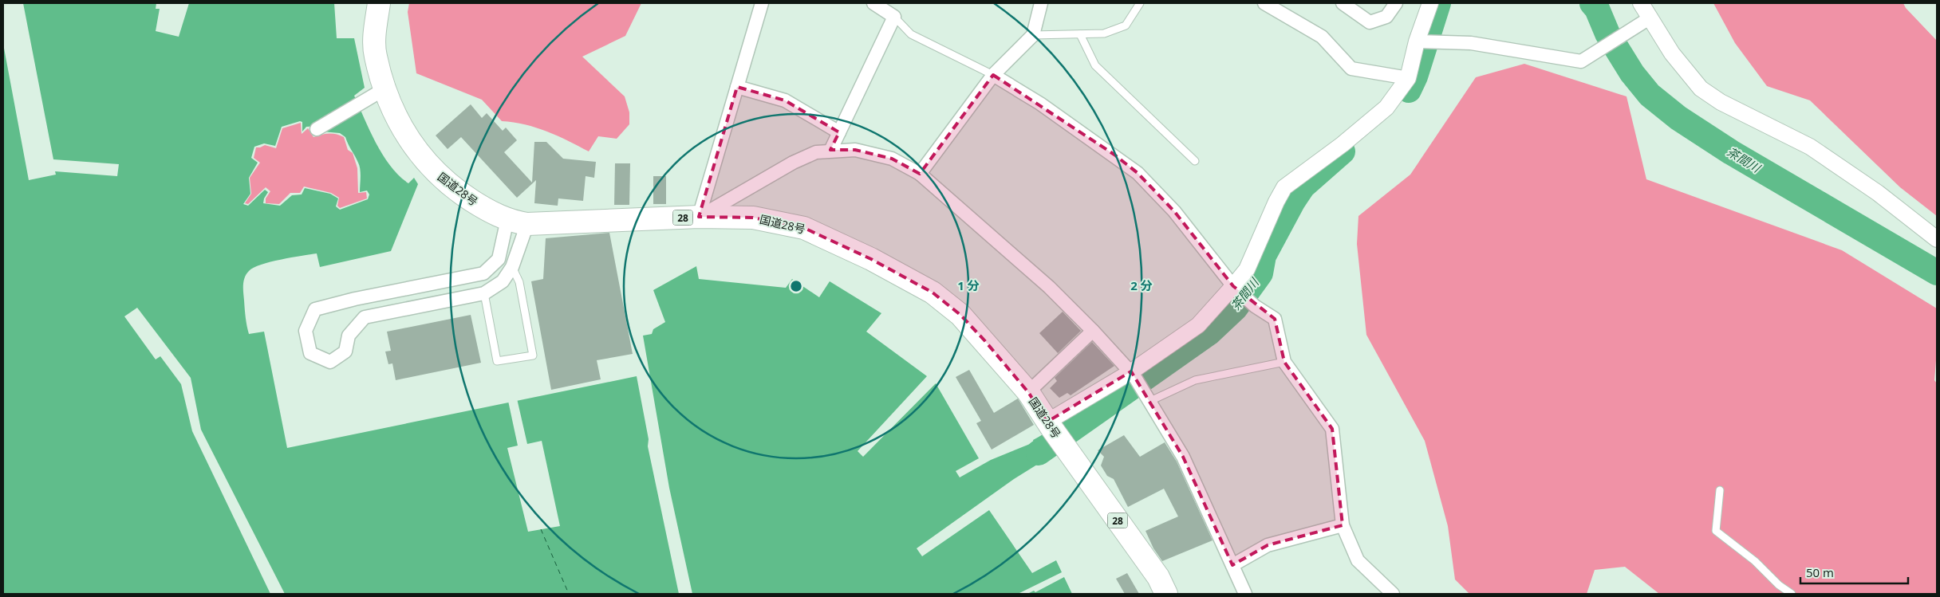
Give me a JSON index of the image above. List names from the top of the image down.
{
  "streets": {
    "highway": ["国道28号", "28"]
  },
  "water": ["茶間川"],
  "scale_bar": "50 m",
  "rings": ["1 分", "2 分"]
}
